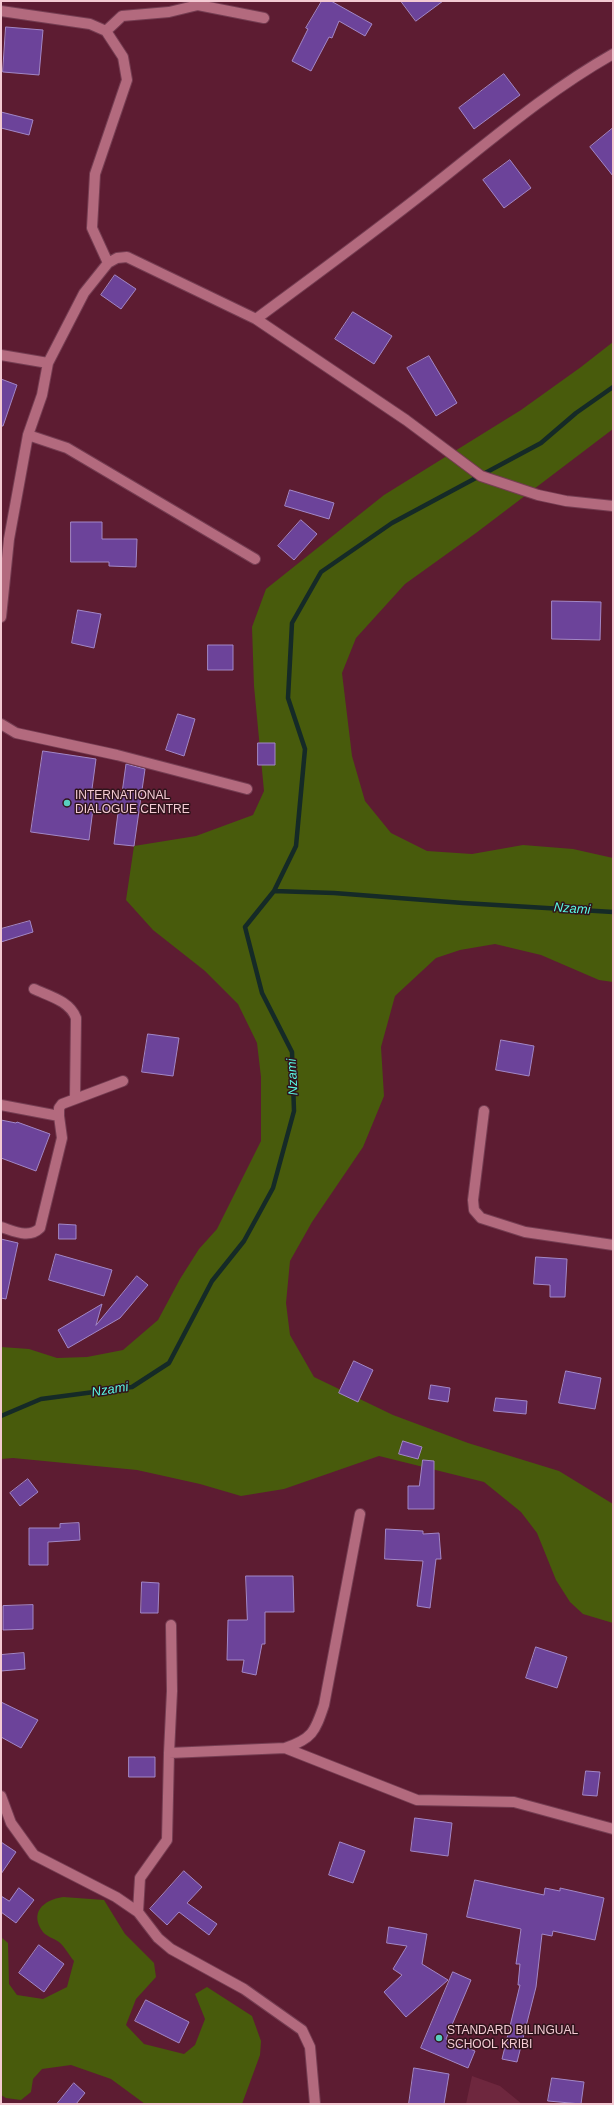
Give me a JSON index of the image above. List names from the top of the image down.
{
  "water": ["Nzami"],
  "places": ["INTERNATIONAL DIALOGUE CENTRE", "STANDARD BILINGUAL SCHOOL KRIBI"]
}
